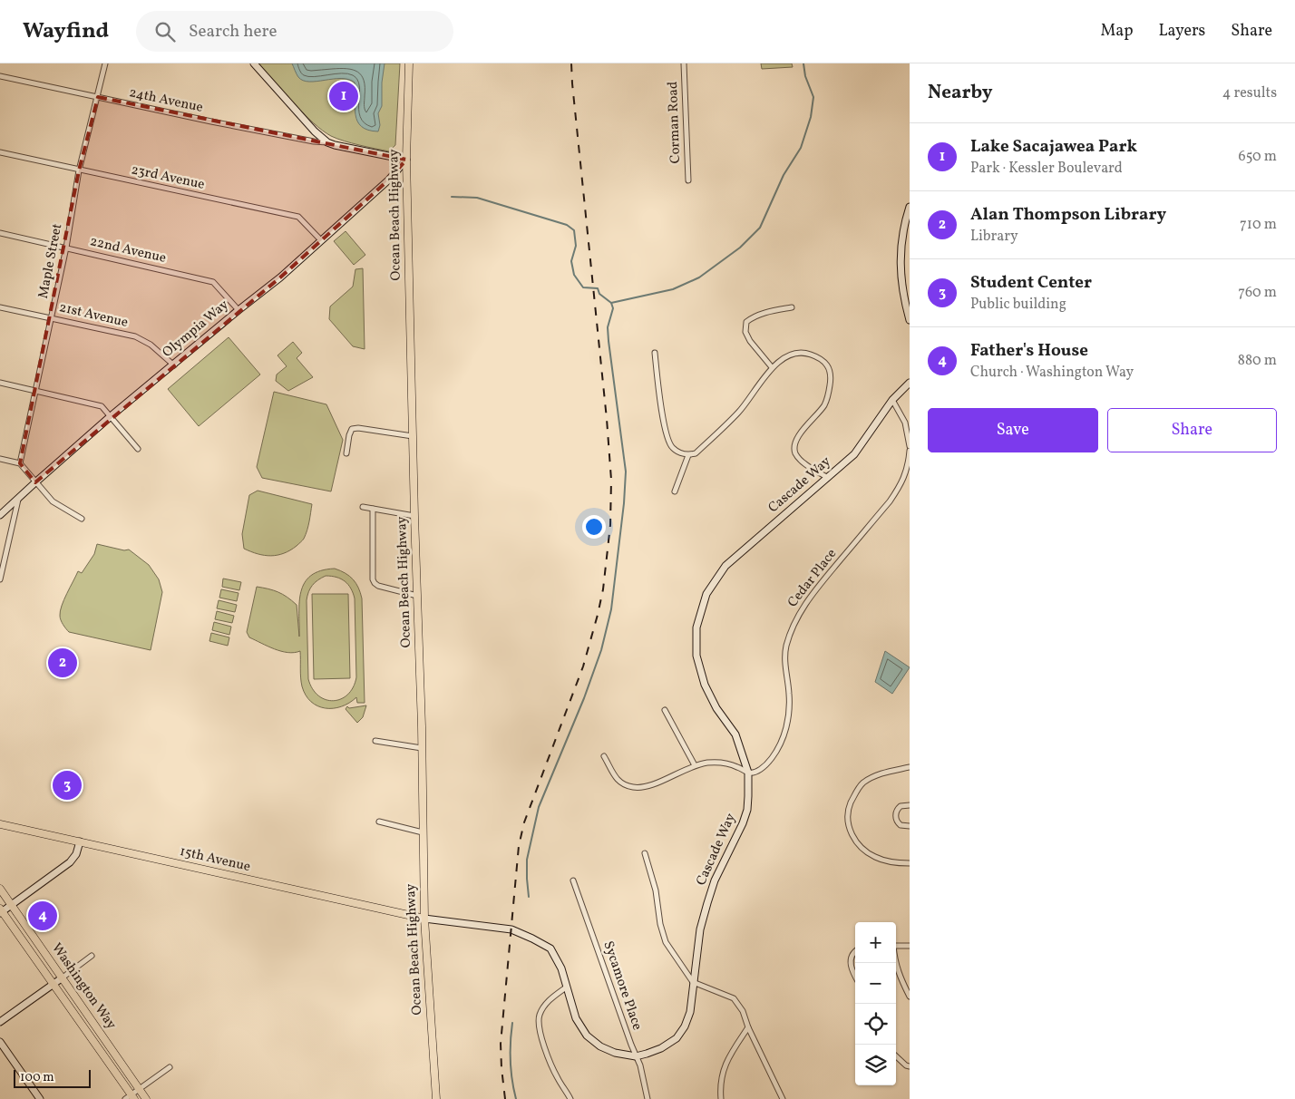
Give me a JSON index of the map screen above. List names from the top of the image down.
{
  "streets": {
    "main road": ["Ocean Beach Highway", "15th Avenue", "Washington Way"],
    "street": [
      "24th Avenue",
      "Corman Road",
      "23rd Avenue",
      "22nd Avenue",
      "Maple Street",
      "21st Avenue",
      "Olympia Way",
      "Cascade Way",
      "Cedar Place",
      "Sycamore Place"
    ]
  },
  "crossings": [
    ["24th Avenue", "Maple Street"],
    ["23rd Avenue", "Maple Street"],
    ["23rd Avenue", "Olympia Way"],
    ["Ocean Beach Highway", "Olympia Way"],
    ["Ocean Beach Highway", "Cascade Way"],
    ["Ocean Beach Highway", "15th Avenue"],
    ["22nd Avenue", "Maple Street"],
    ["22nd Avenue", "Olympia Way"],
    ["Maple Street", "21st Avenue"],
    ["21st Avenue", "Olympia Way"],
    ["Cascade Way", "Cedar Place"],
    ["Cascade Way", "15th Avenue"],
    ["Cascade Way", "Sycamore Place"]
  ],
  "scale_bar": "100 m",
  "page": {
    "header": "Wayfind",
    "search": "Search here",
    "nav": ["Map", "Layers", "Share"],
    "heading": ["Nearby", "4 results"],
    "pins": [
      "1",
      "2",
      "3",
      "4"
    ],
    "list": [
      {
        "mark": "1",
        "name": "Lake Sacajawea Park",
        "note": "Park · Kessler Boulevard",
        "value": "650 m"
      },
      {
        "mark": "2",
        "name": "Alan Thompson Library",
        "note": "Library",
        "value": "710 m"
      },
      {
        "mark": "3",
        "name": "Student Center",
        "note": "Public building",
        "value": "760 m"
      },
      {
        "mark": "4",
        "name": "Father's House",
        "note": "Church · Washington Way",
        "value": "880 m"
      }
    ],
    "buttons": ["Save", "Share"],
    "map_buttons": ["+", "−"],
    "scale": "100 m"
  }
}
